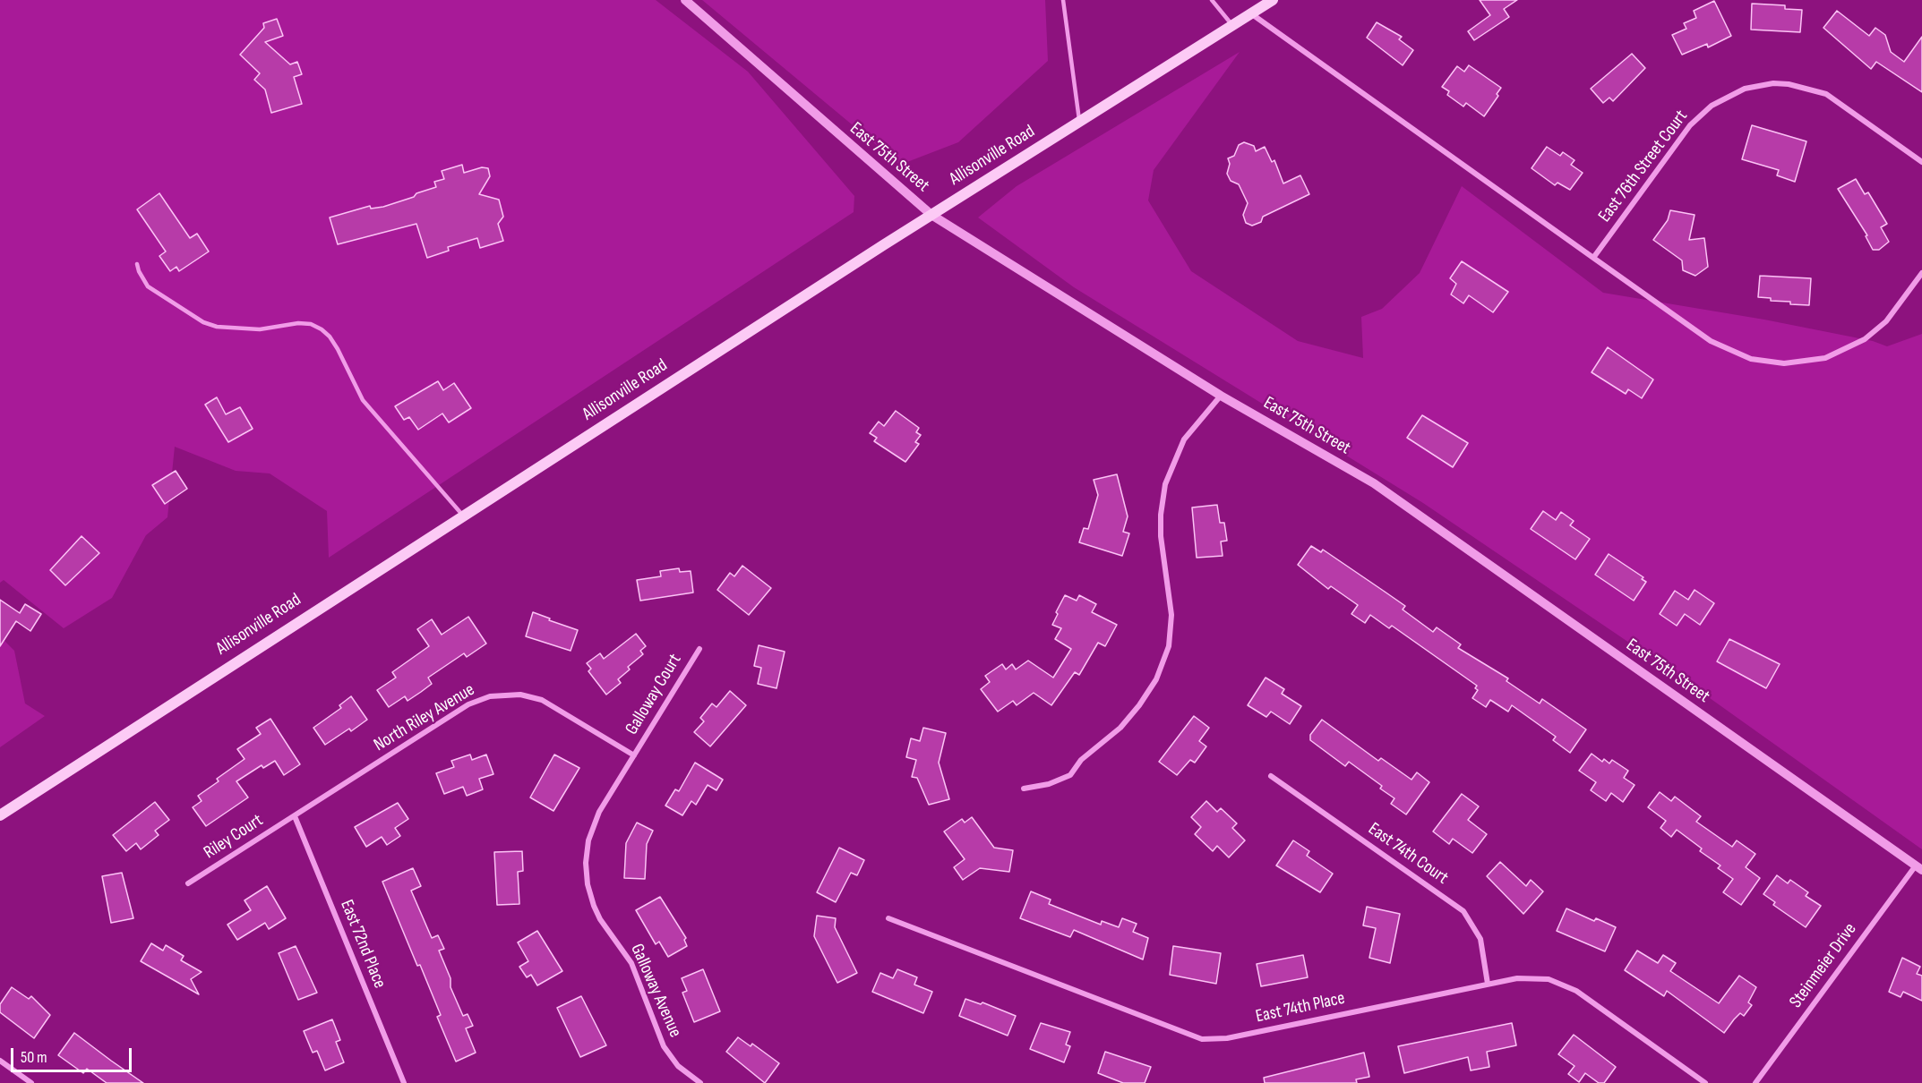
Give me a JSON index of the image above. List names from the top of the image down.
{
  "streets": {
    "main road": ["Allisonville Road"],
    "street": [
      "East 75th Street",
      "East 76th Street Court",
      "Galloway Court",
      "North Riley Avenue",
      "Riley Court",
      "East 74th Court",
      "East 72nd Place",
      "Steinmeier Drive",
      "Galloway Avenue",
      "East 74th Place"
    ]
  },
  "crossings": [
    ["Allisonville Road", "East 75th Street"],
    ["East 75th Street", "Steinmeier Drive"],
    ["Galloway Court", "North Riley Avenue"],
    ["Galloway Court", "Galloway Avenue"],
    ["North Riley Avenue", "Riley Court"],
    ["North Riley Avenue", "East 72nd Place"],
    ["North Riley Avenue", "Galloway Avenue"],
    ["Riley Court", "East 72nd Place"],
    ["East 74th Court", "East 74th Place"]
  ],
  "scale_bar": "50 m"
}
